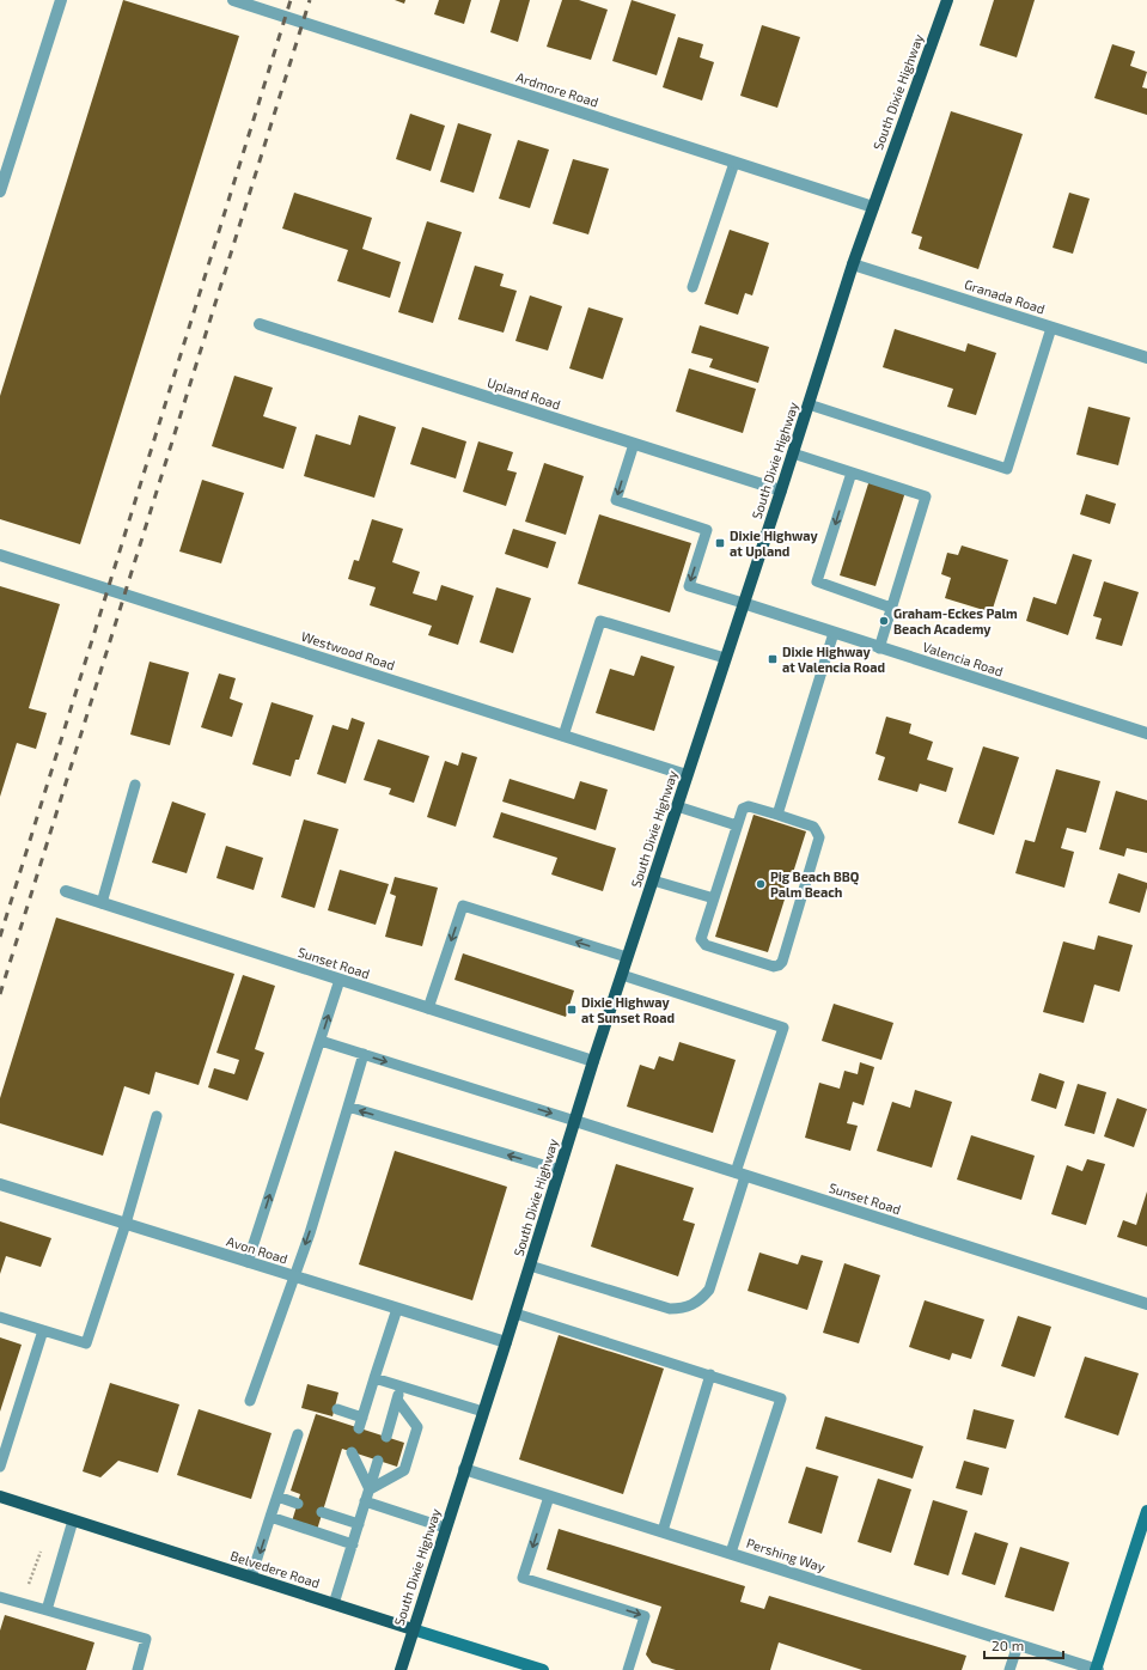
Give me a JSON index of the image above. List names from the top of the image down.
{
  "streets": {
    "main road": ["South Dixie Highway", "Belvedere Road"],
    "street": [
      "Ardmore Road",
      "Granada Road",
      "Upland Road",
      "Westwood Road",
      "Valencia Road",
      "Sunset Road",
      "Avon Road",
      "Pershing Way"
    ]
  },
  "crossings": [
    ["Ardmore Road", "South Dixie Highway"],
    ["South Dixie Highway", "Granada Road"],
    ["South Dixie Highway", "Upland Road"],
    ["South Dixie Highway", "Westwood Road"],
    ["South Dixie Highway", "Valencia Road"],
    ["South Dixie Highway", "Sunset Road"],
    ["South Dixie Highway", "Avon Road"],
    ["South Dixie Highway", "Pershing Way"],
    ["South Dixie Highway", "Belvedere Road"]
  ],
  "places": {
    "transit": ["Dixie Highway at Upland", "Dixie Highway at Valencia Road", "Dixie Highway at Sunset Road"],
    "other": ["Graham-Eckes Palm Beach Academy", "Pig Beach BBQ Palm Beach"]
  },
  "scale_bar": "20 m"
}
